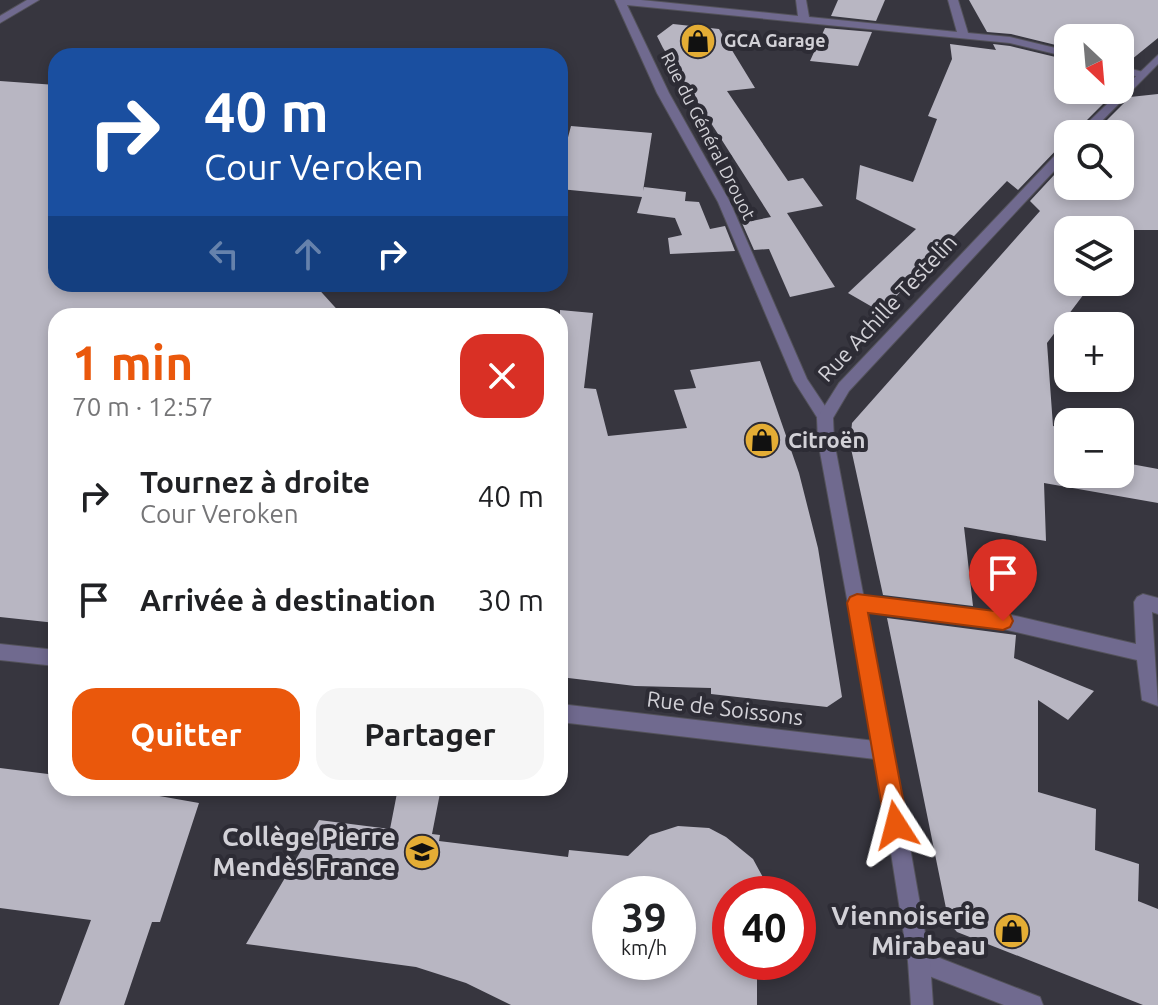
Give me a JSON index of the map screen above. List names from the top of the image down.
{
  "streets": {
    "street": ["Rue du Général Drouot", "Rue Achille Testelin", "Rue de Soissons"]
  },
  "crossings": [
    ["Rue du Général Drouot", "Rue Achille Testelin"],
    ["Rue Achille Testelin", "Rue de Soissons"]
  ],
  "places": {
    "shop": ["GCA Garage", "Citroën", "Viennoiserie Mirabeau"],
    "school or university": ["Collège Pierre Mendès France"]
  },
  "north": "bottom right",
  "page": {
    "map_buttons": ["+", "−"],
    "turn": ["40 m", "Cour Veroken"],
    "heading": ["1 min", "70 m · 12:57"],
    "list": [
      {
        "name": "Tournez à droite",
        "note": "Cour Veroken",
        "value": "40 m"
      },
      {
        "name": "Arrivée à destination",
        "value": "30 m"
      }
    ],
    "buttons": ["Quitter", "Partager"],
    "speed": "39 km/h",
    "limit": "40"
  }
}
